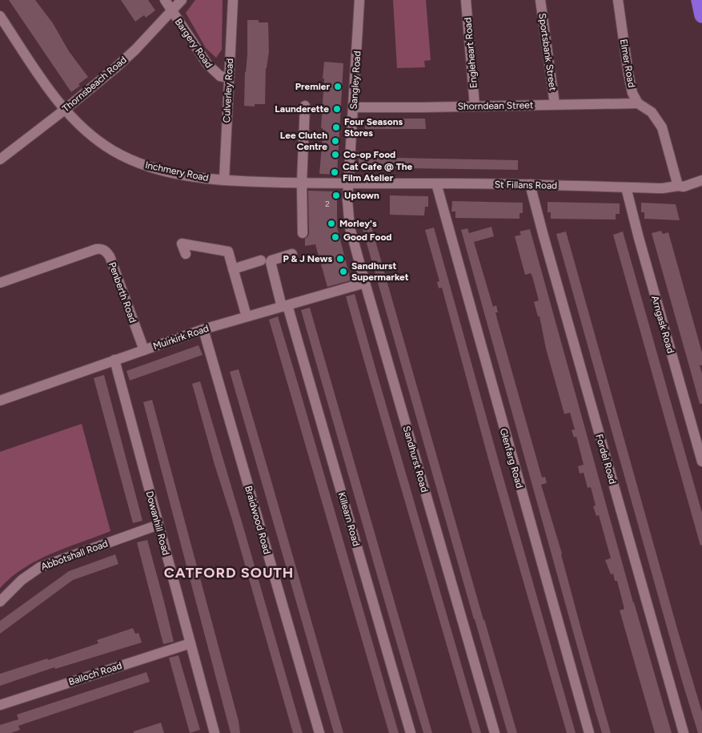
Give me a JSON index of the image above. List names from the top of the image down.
{
  "streets": {
    "street": [
      "Bargery Road",
      "Sportsbank Street",
      "Engleheart Road",
      "Elmer Road",
      "Sangley Road",
      "Thornsbeach Road",
      "Culverley Road",
      "Shorndean Street",
      "Inchmery Road",
      "St Fillans Road",
      "Penberth Road",
      "Arngask Road",
      "Muirkirk Road",
      "Glenfarg Road",
      "Sandhurst Road",
      "Fordel Road",
      "Killearn Road",
      "Braidwood Road",
      "Dowanhill Road",
      "Abbotshall Road",
      "Balloch Road"
    ]
  },
  "crossings": [
    ["Bargery Road", "Thornsbeach Road"],
    ["Bargery Road", "Culverley Road"],
    ["Sportsbank Street", "Shorndean Street"],
    ["Engleheart Road", "Shorndean Street"],
    ["Elmer Road", "Shorndean Street"],
    ["Sangley Road", "Shorndean Street"],
    ["Sangley Road", "Inchmery Road"],
    ["Sangley Road", "St Fillans Road"],
    ["Sangley Road", "Sandhurst Road"],
    ["Thornsbeach Road", "Inchmery Road"],
    ["Culverley Road", "Inchmery Road"],
    ["Inchmery Road", "St Fillans Road"],
    ["Inchmery Road", "Sandhurst Road"],
    ["St Fillans Road", "Arngask Road"],
    ["St Fillans Road", "Glenfarg Road"],
    ["St Fillans Road", "Sandhurst Road"],
    ["St Fillans Road", "Fordel Road"],
    ["Penberth Road", "Muirkirk Road"],
    ["Muirkirk Road", "Sandhurst Road"],
    ["Muirkirk Road", "Killearn Road"],
    ["Muirkirk Road", "Braidwood Road"],
    ["Muirkirk Road", "Dowanhill Road"],
    ["Dowanhill Road", "Abbotshall Road"],
    ["Dowanhill Road", "Balloch Road"]
  ],
  "districts": ["CATFORD SOUTH"],
  "places": [
    "Premier",
    "Launderette",
    "Four Seasons Stores",
    "Lee Clutch Centre",
    "Co-op Food",
    "Cat Cafe @ The Film Atelier",
    "Uptown",
    "Morley's",
    "Good Food",
    "P & J News",
    "Sandhurst Supermarket"
  ],
  "house_numbers": ["2"]
}
